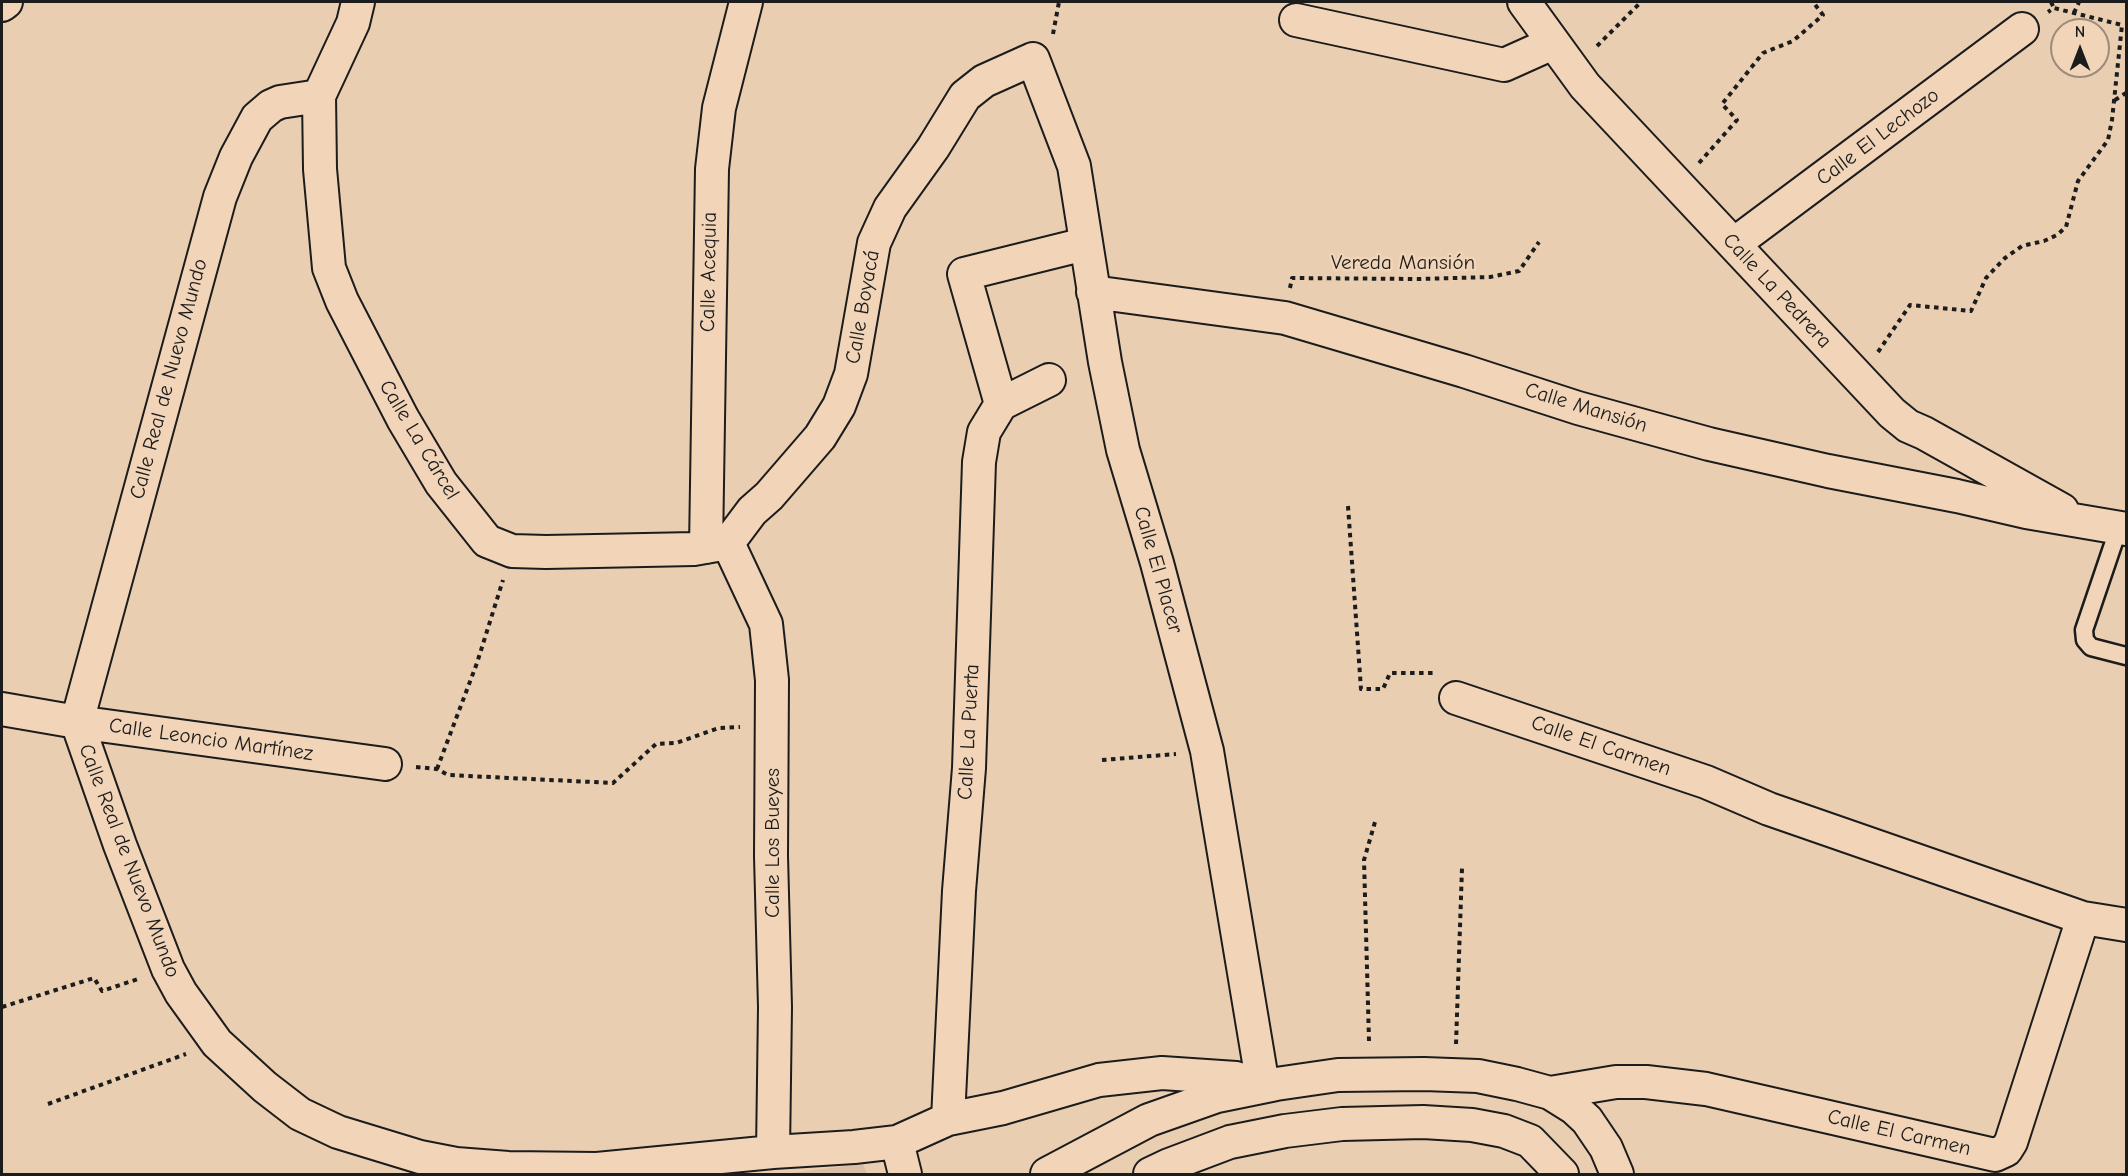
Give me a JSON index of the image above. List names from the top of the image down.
{
  "streets": {
    "street": [
      "Calle El Lechozo",
      "Calle Acequia",
      "Calle La Pedrera",
      "Calle Boyacá",
      "Calle Real de Nuevo Mundo",
      "Calle Mansión",
      "Calle La Cárcel",
      "Calle El Placer",
      "Calle La Puerta",
      "Calle Leoncio Martínez",
      "Calle El Carmen",
      "Calle Los Bueyes"
    ],
    "path": ["Vereda Mansión"]
  },
  "crossings": [
    ["Calle El Lechozo", "Calle La Pedrera"],
    ["Vereda Mansión", "Calle Mansión"],
    ["Calle Acequia", "Calle Boyacá"],
    ["Calle Acequia", "Calle La Cárcel"],
    ["Calle Acequia", "Calle Los Bueyes"],
    ["Calle La Pedrera", "Calle Mansión"],
    ["Calle Boyacá", "Calle La Cárcel"],
    ["Calle Boyacá", "Calle El Placer"],
    ["Calle Boyacá", "Calle Los Bueyes"],
    ["Calle Real de Nuevo Mundo", "Calle La Cárcel"],
    ["Calle Real de Nuevo Mundo", "Calle El Placer"],
    ["Calle Real de Nuevo Mundo", "Calle La Puerta"],
    ["Calle Real de Nuevo Mundo", "Calle Leoncio Martínez"],
    ["Calle Real de Nuevo Mundo", "Calle Los Bueyes"],
    ["Calle Mansión", "Calle El Placer"],
    ["Calle La Cárcel", "Calle Los Bueyes"]
  ],
  "north": "top"
}
